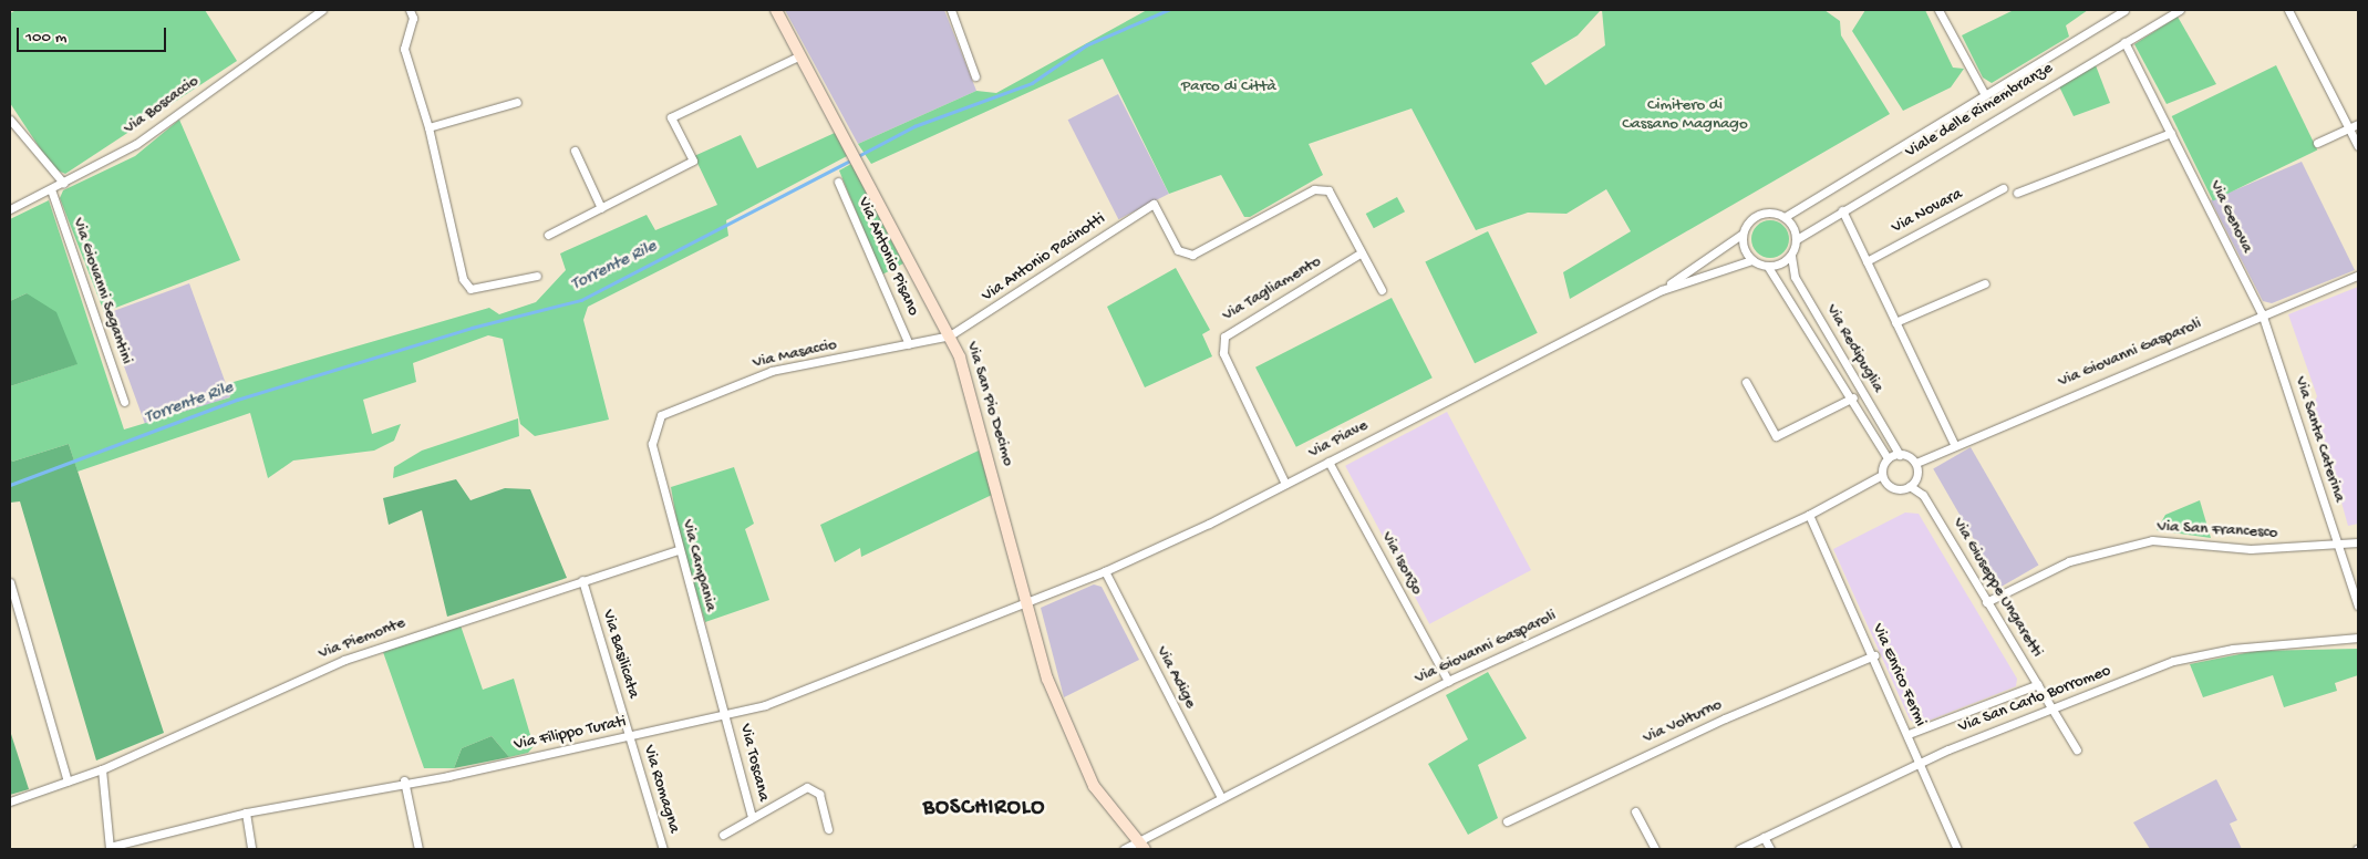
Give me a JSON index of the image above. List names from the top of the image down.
{
  "streets": {
    "street": [
      "Via Boscaccio",
      "Viale delle Rimembranze",
      "Via Novara",
      "Via Genova",
      "Via Antonio Pisano",
      "Via Antonio Pacinotti",
      "Via Tagliamento",
      "Via Giovanni Segantini",
      "Via Redipuglia",
      "Via Giovanni Gasparoli",
      "Via Masaccio",
      "Via San Pio Decimo",
      "Via Piave",
      "Via Santa Caterina",
      "Via San Francesco",
      "Via Isonzo",
      "Via Campania",
      "Via Giuseppe Ungaretti",
      "Via Piemonte",
      "Via Basilicata",
      "Via Enrico Fermi",
      "Via Adige",
      "Via San Carlo Borromeo",
      "Via Volturno",
      "Via Filippo Turati",
      "Via Toscana",
      "Via Romagna"
    ]
  },
  "crossings": [
    ["Via Boscaccio", "Via Giovanni Segantini"],
    ["Viale delle Rimembranze", "Via Genova"],
    ["Viale delle Rimembranze", "Via Redipuglia"],
    ["Viale delle Rimembranze", "Via Piave"],
    ["Via Genova", "Via Giovanni Gasparoli"],
    ["Via Genova", "Via Santa Caterina"],
    ["Via Antonio Pisano", "Via Masaccio"],
    ["Via Antonio Pacinotti", "Via Tagliamento"],
    ["Via Antonio Pacinotti", "Via Masaccio"],
    ["Via Antonio Pacinotti", "Via San Pio Decimo"],
    ["Via Tagliamento", "Via Piave"],
    ["Via Redipuglia", "Via Giovanni Gasparoli"],
    ["Via Redipuglia", "Via Piave"],
    ["Via Redipuglia", "Via Giuseppe Ungaretti"],
    ["Via Giovanni Gasparoli", "Via San Pio Decimo"],
    ["Via Giovanni Gasparoli", "Via Santa Caterina"],
    ["Via Giovanni Gasparoli", "Via Isonzo"],
    ["Via Giovanni Gasparoli", "Via Giuseppe Ungaretti"],
    ["Via Giovanni Gasparoli", "Via Enrico Fermi"],
    ["Via Giovanni Gasparoli", "Via Adige"],
    ["Via Masaccio", "Via San Pio Decimo"],
    ["Via Masaccio", "Via Campania"],
    ["Via San Pio Decimo", "Via Piave"],
    ["Via San Pio Decimo", "Via Filippo Turati"],
    ["Via Piave", "Via Isonzo"],
    ["Via Piave", "Via Adige"],
    ["Via Piave", "Via Filippo Turati"],
    ["Via Santa Caterina", "Via San Francesco"],
    ["Via San Francesco", "Via Giuseppe Ungaretti"],
    ["Via Campania", "Via Piemonte"],
    ["Via Campania", "Via Filippo Turati"],
    ["Via Campania", "Via Toscana"],
    ["Via Giuseppe Ungaretti", "Via San Carlo Borromeo"],
    ["Via Piemonte", "Via Basilicata"],
    ["Via Basilicata", "Via Filippo Turati"],
    ["Via Basilicata", "Via Romagna"],
    ["Via Enrico Fermi", "Via San Carlo Borromeo"],
    ["Via Enrico Fermi", "Via Volturno"],
    ["Via Filippo Turati", "Via Toscana"],
    ["Via Filippo Turati", "Via Romagna"]
  ],
  "districts": ["BOSCHIROLO"],
  "water": ["Torrente Rile"],
  "parks": ["Parco di Città", "Cimitero di Cassano Magnago"],
  "scale_bar": "100 m"
}
